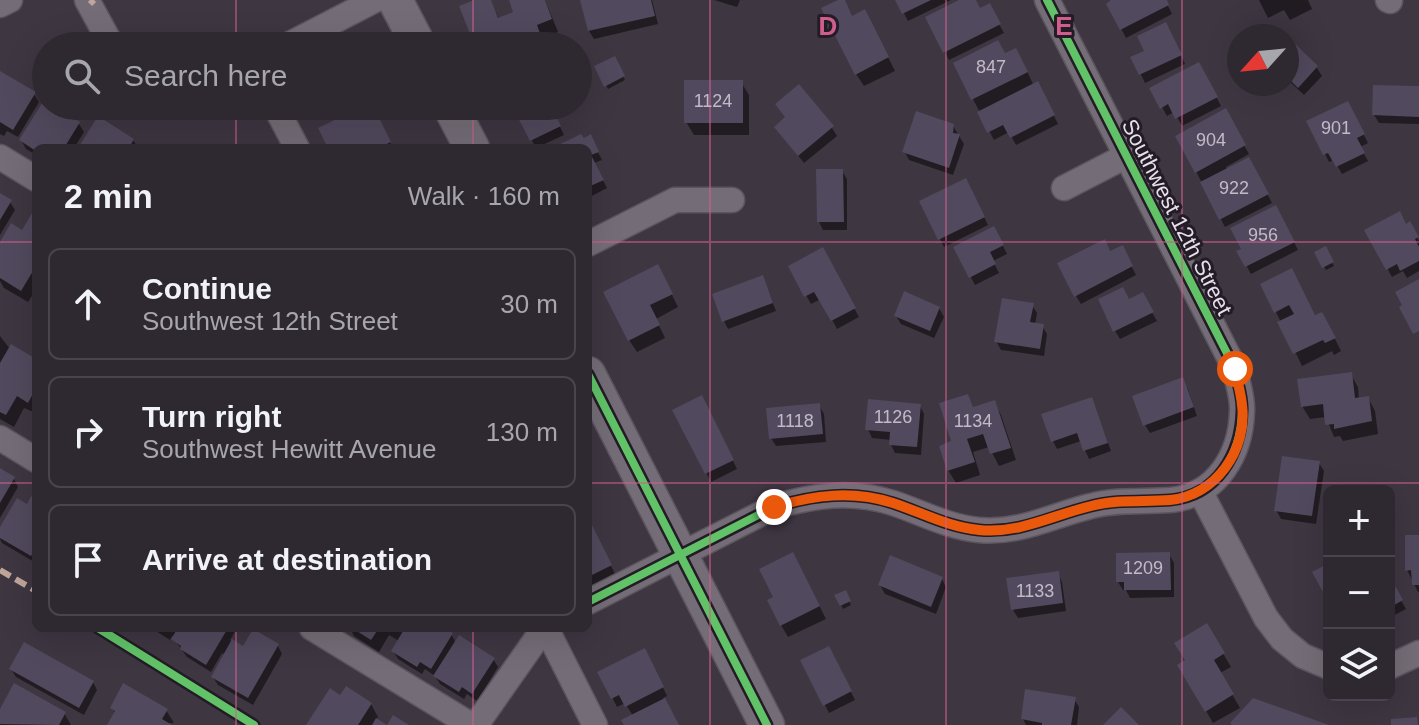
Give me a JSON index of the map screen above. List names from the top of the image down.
{
  "streets": {
    "street": ["Southwest 12th Street"]
  },
  "house_numbers": [
    "847",
    "1124",
    "901",
    "904",
    "922",
    "956",
    "1126",
    "1118",
    "1134",
    "1209",
    "1133"
  ],
  "north": "bottom left",
  "page": {
    "search": "Search here",
    "heading": ["2 min", "Walk · 160 m"],
    "list": [
      ["Continue", "Southwest 12th Street", "30 m"],
      ["Turn right", "Southwest Hewitt Avenue", "130 m"],
      "Arrive at destination"
    ],
    "map_buttons": ["+", "−"]
  },
  "grid": {
    "columns": ["D", "E"]
  }
}
